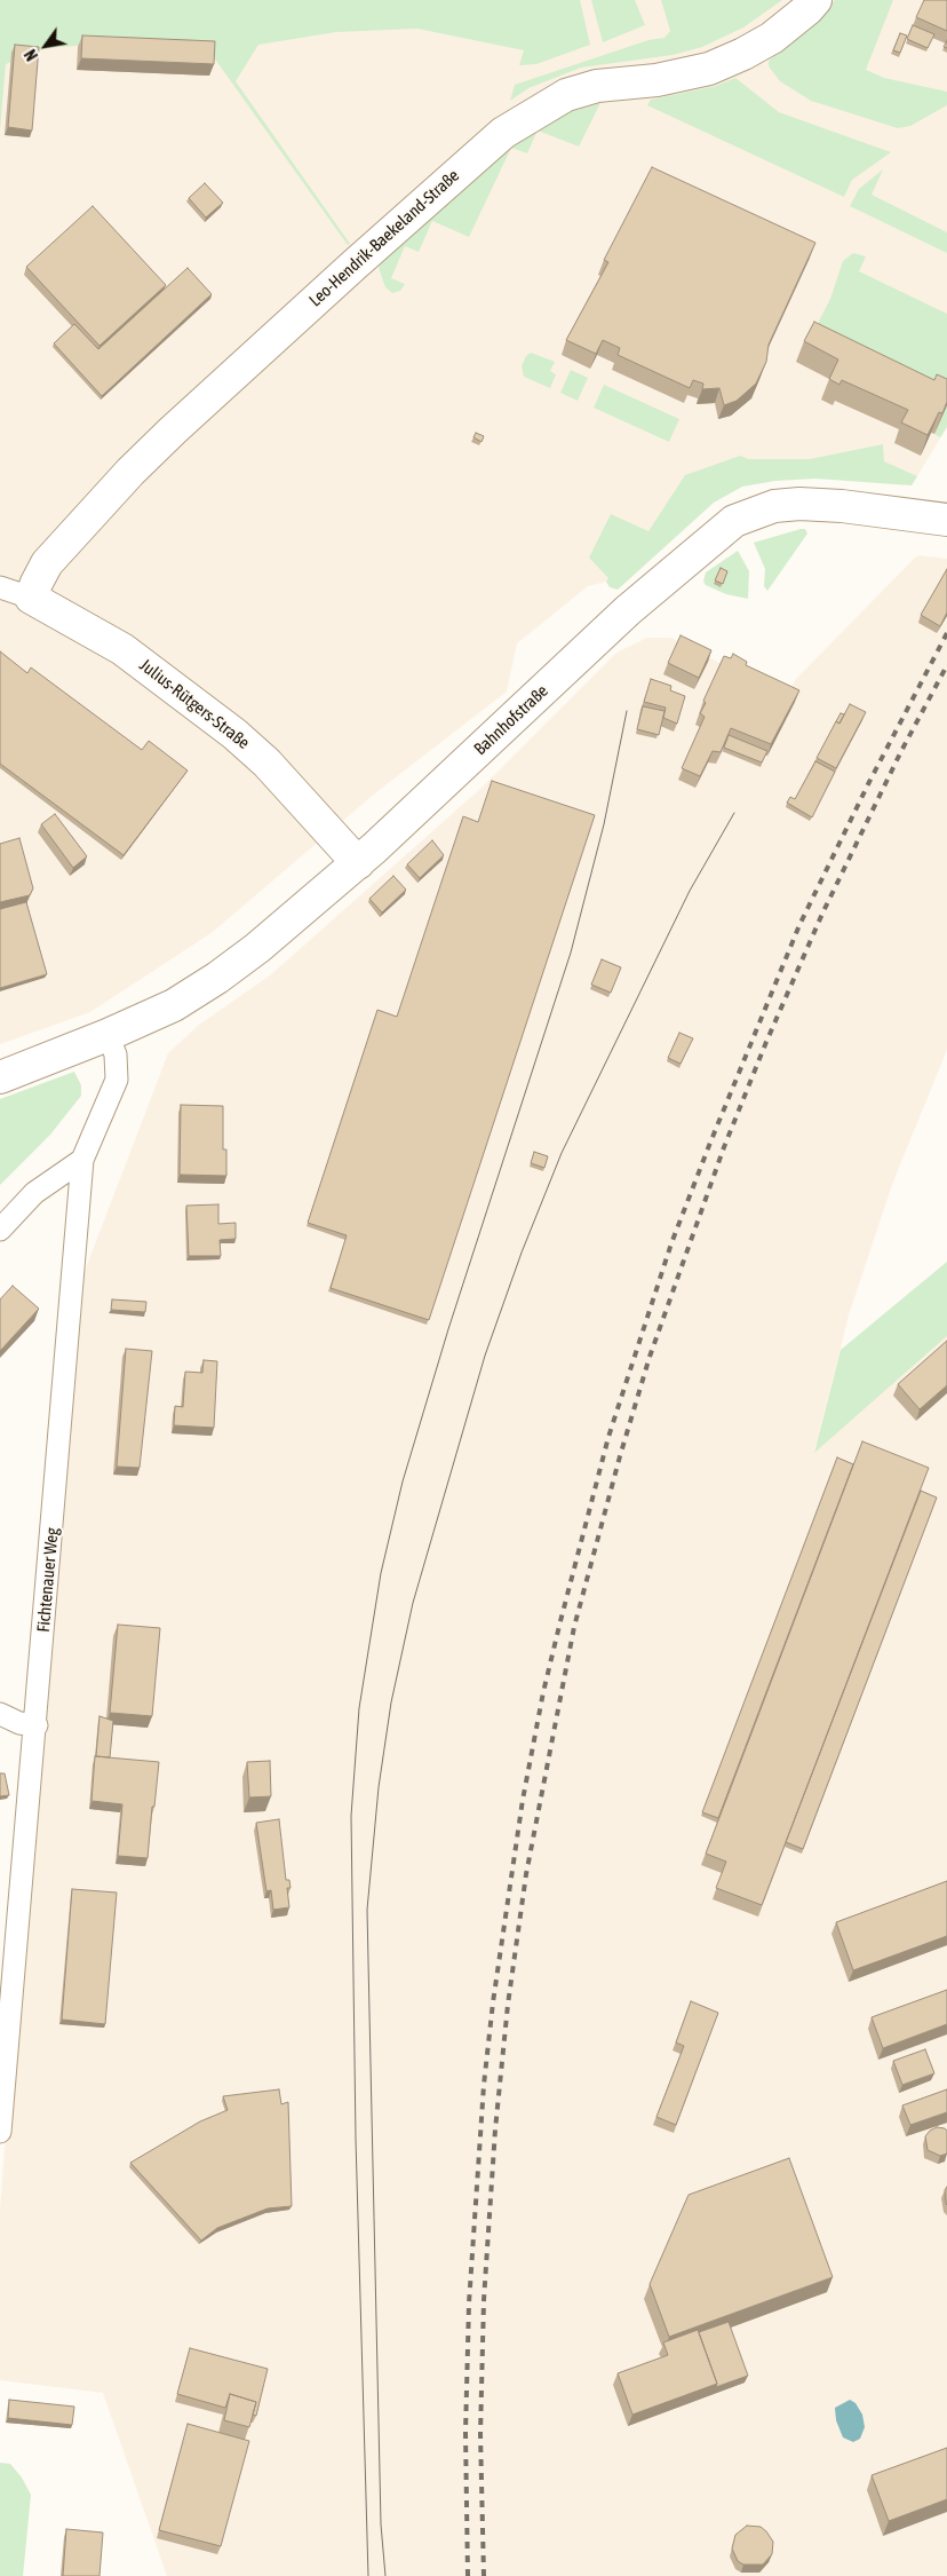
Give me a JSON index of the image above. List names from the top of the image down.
{
  "streets": {
    "street": [
      "Leo-Hendrik-Baekeland-Straße",
      "Julius-Rütgers-Straße",
      "Bahnhofstraße",
      "Fichtenauer Weg"
    ]
  },
  "crossings": [
    ["Leo-Hendrik-Baekeland-Straße", "Julius-Rütgers-Straße"],
    ["Julius-Rütgers-Straße", "Bahnhofstraße"],
    ["Bahnhofstraße", "Fichtenauer Weg"]
  ],
  "north": "bottom left"
}
